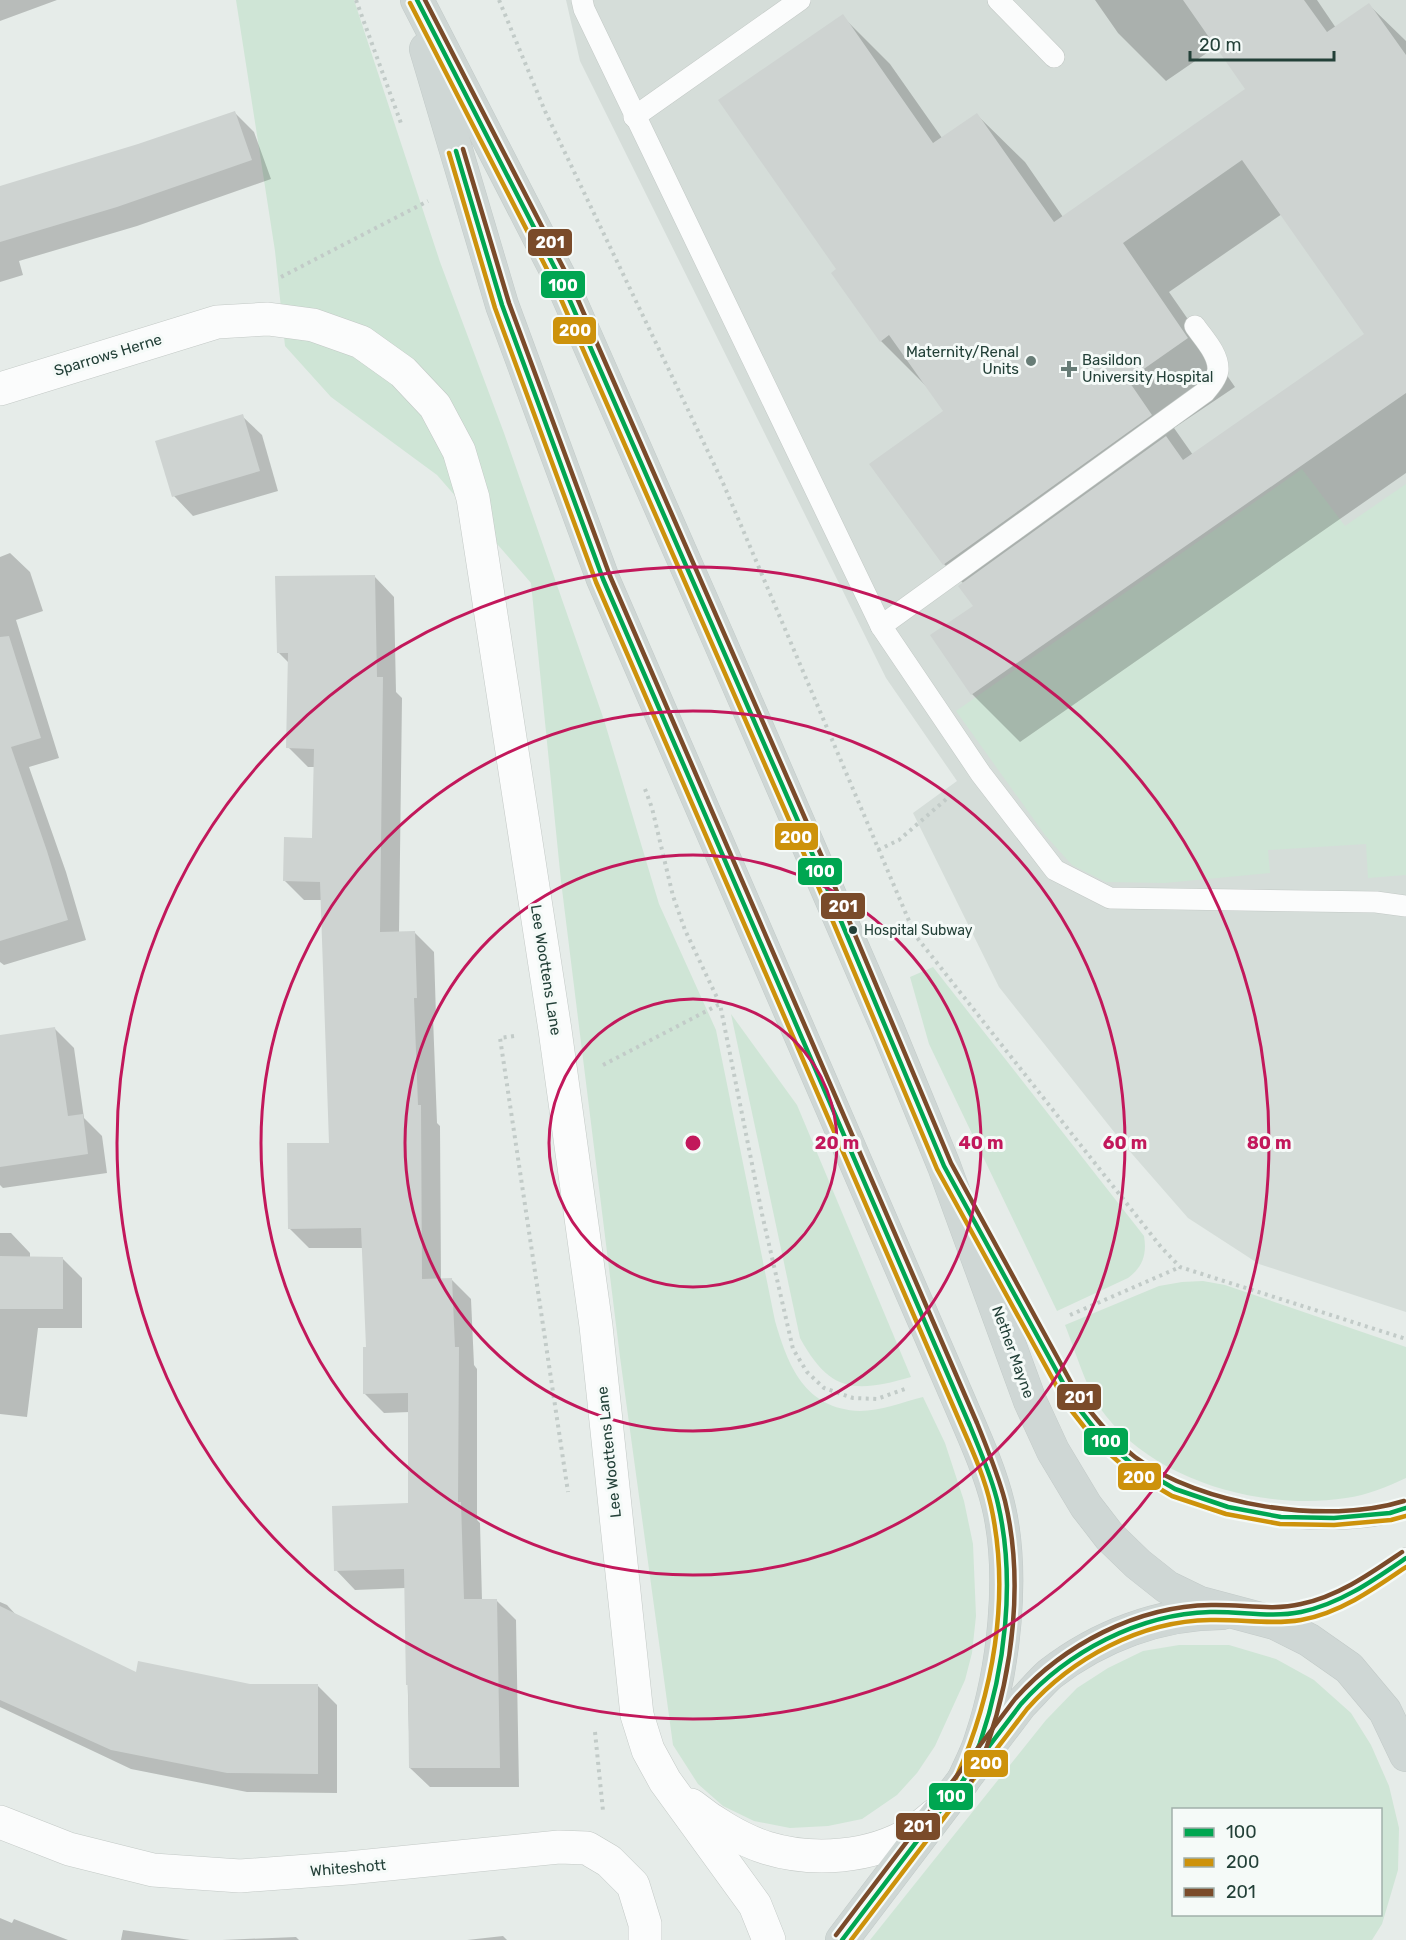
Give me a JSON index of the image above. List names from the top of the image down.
{
  "streets": {
    "main road": ["Nether Mayne"],
    "street": ["Sparrows Herne", "Lee Woottens Lane", "Whiteshott"]
  },
  "crossings": [
    ["Sparrows Herne", "Lee Woottens Lane"],
    ["Lee Woottens Lane", "Nether Mayne"]
  ],
  "places": {
    "other": ["Maternity/Renal Units", "Hospital Subway"],
    "health": ["Basildon University Hospital"]
  },
  "lines": ["transit line 100", "transit line 201", "transit line 200"],
  "legend": ["100", "200", "201"],
  "scale_bar": "20 m",
  "rings": [
    "20 m",
    "40 m",
    "60 m",
    "80 m"
  ]
}
